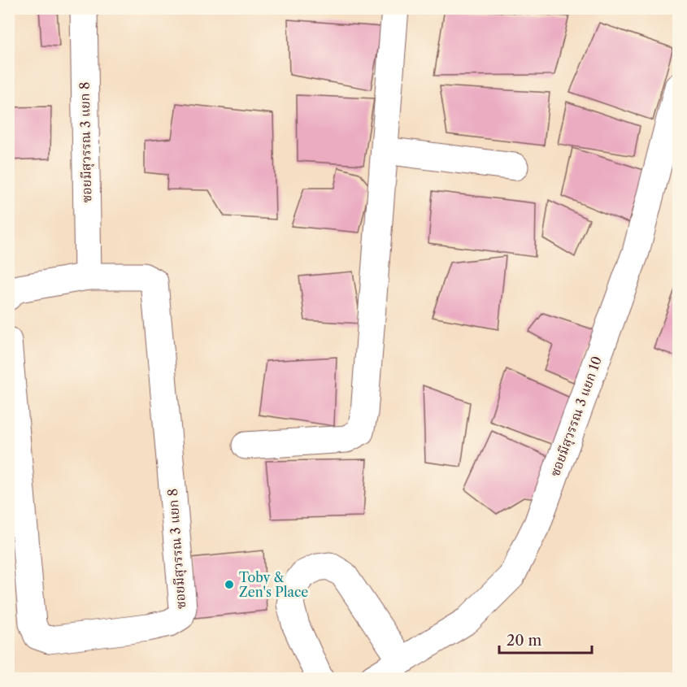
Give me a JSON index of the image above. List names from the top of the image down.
{
  "streets": {
    "street": ["ซอยมีสุวรรณ 3 แยก 8", "ซอยมีสุวรรณ 3 แยก 10"]
  },
  "places": ["Toby & Zen's Place"],
  "scale_bar": "20 m"
}
